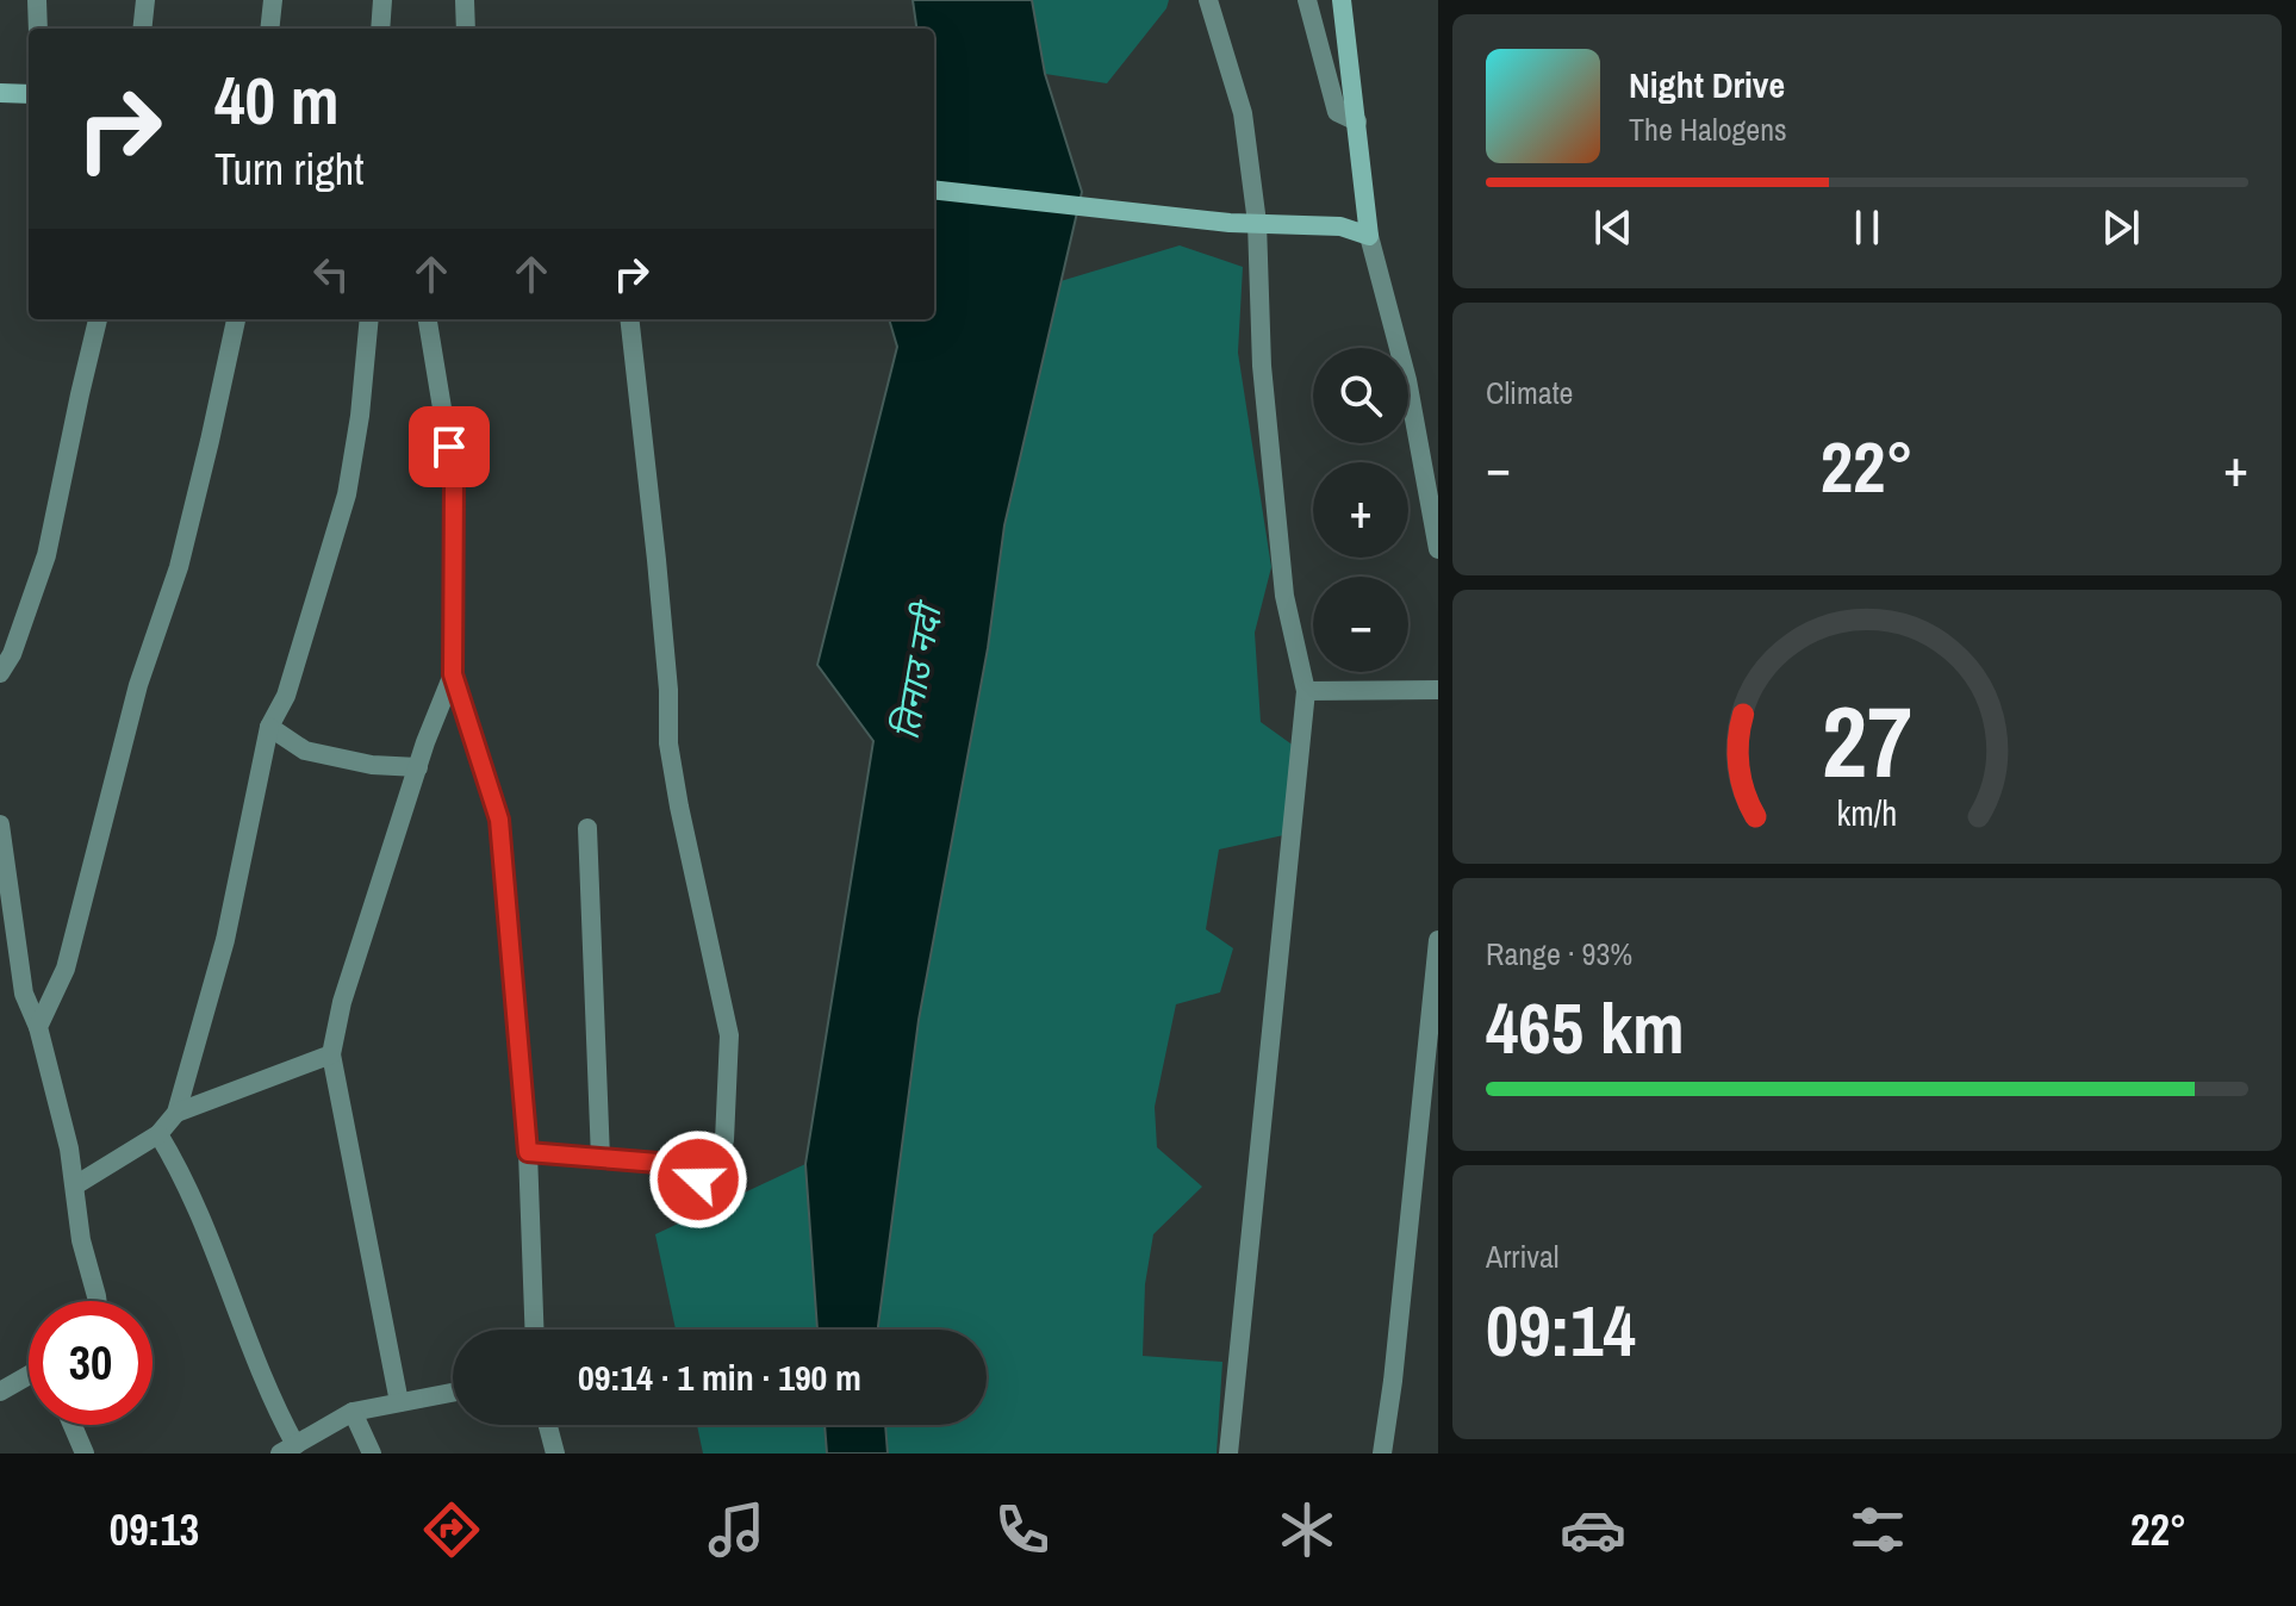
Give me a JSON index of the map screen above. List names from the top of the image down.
{
  "water": ["तिनाउ नदी"],
  "page": {
    "turn": ["40 m", "Turn right"],
    "song": ["Night Drive", "The Halogens"],
    "tile": [
      "Climate",
      ["Range · 93%", "465 km"],
      ["Arrival", "09:14"]
    ],
    "map_buttons": ["+", "−"],
    "heat": ["−", "22°", "+"],
    "limit": "30",
    "trip": "09:14 · 1 min · 190 m",
    "tabs": ["09:13", "22°"],
    "gauge": ["27", "km/h"]
  }
}
